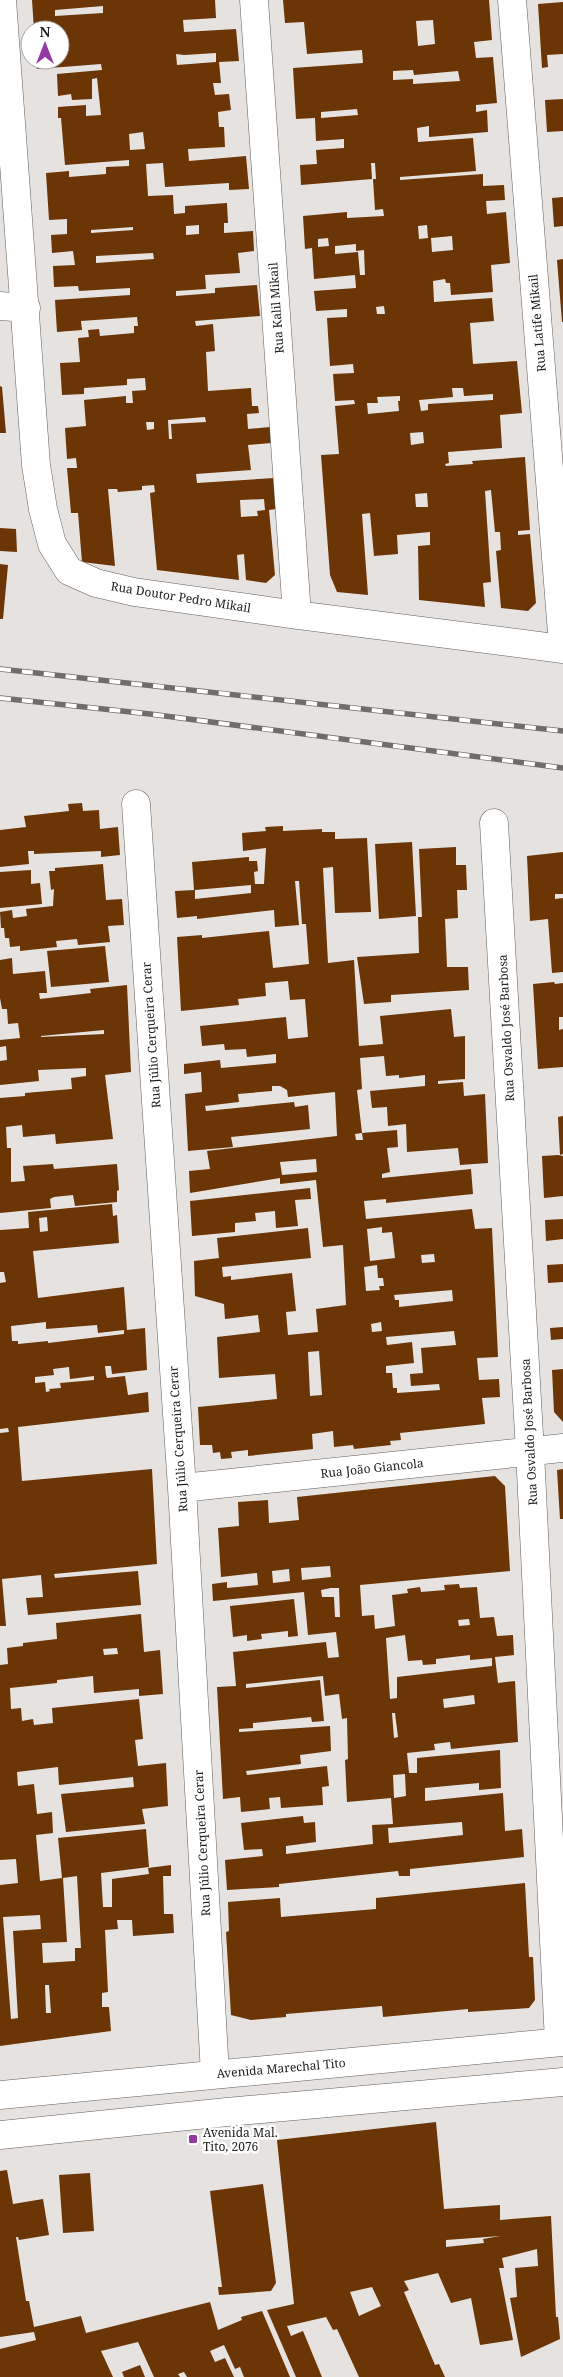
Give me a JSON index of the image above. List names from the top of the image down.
{
  "streets": {
    "street": [
      "Rua Kalil Mikail",
      "Rua Latife Mikail",
      "Rua Doutor Pedro Mikail",
      "Rua Osvaldo José Barbosa",
      "Rua Júlio Cerqueira Cerar",
      "Rua João Giancola",
      "Avenida Marechal Tito"
    ]
  },
  "crossings": [
    ["Rua Kalil Mikail", "Rua Doutor Pedro Mikail"],
    ["Rua Latife Mikail", "Rua Doutor Pedro Mikail"],
    ["Rua Osvaldo José Barbosa", "Rua João Giancola"],
    ["Rua Osvaldo José Barbosa", "Avenida Marechal Tito"],
    ["Rua Júlio Cerqueira Cerar", "Rua João Giancola"],
    ["Rua Júlio Cerqueira Cerar", "Avenida Marechal Tito"]
  ],
  "places": {
    "transit": ["Avenida Mal. Tito, 2076"]
  },
  "north": "top"
}
